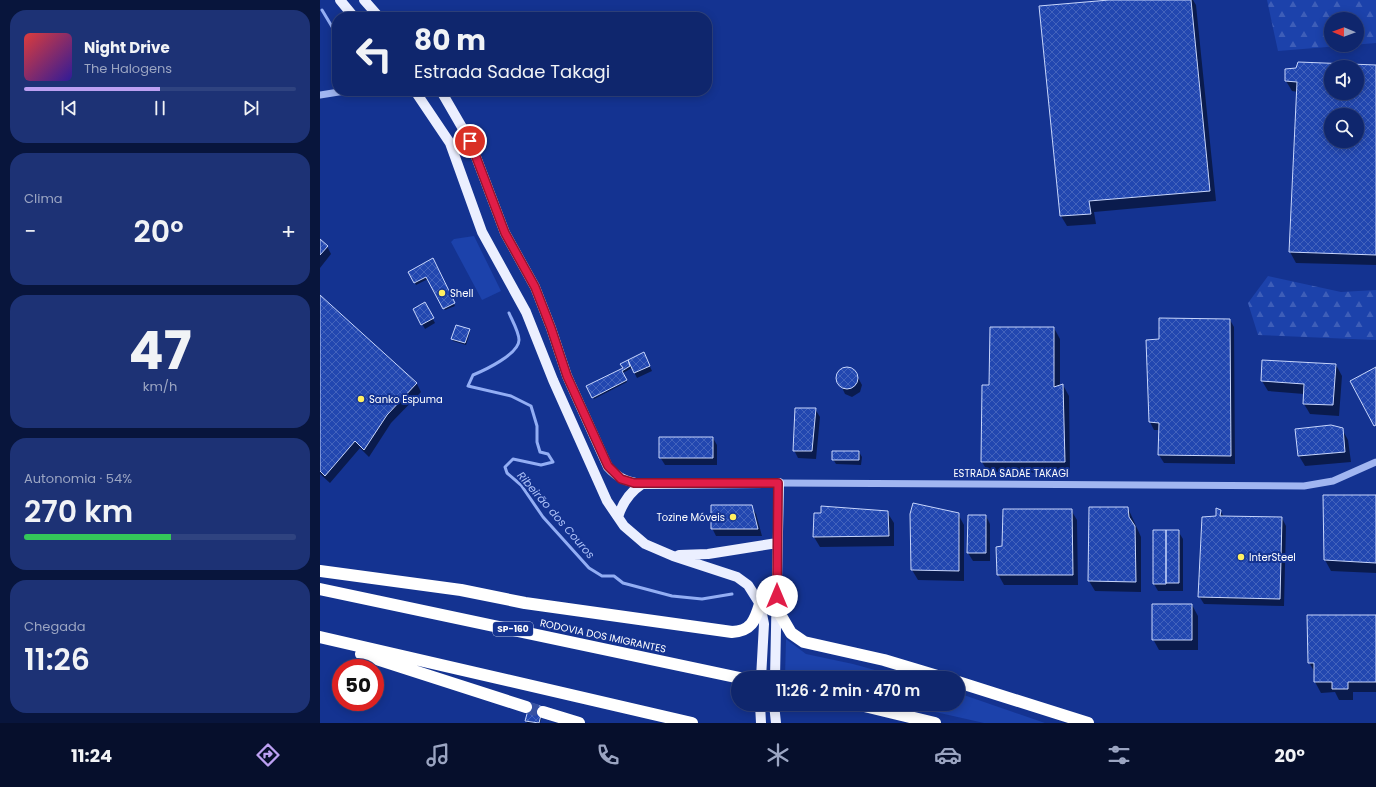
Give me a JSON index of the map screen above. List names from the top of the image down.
{
  "streets": {
    "highway": ["SP-160", "RODOVIA DOS IMIGRANTES"],
    "main road": ["ESTRADA SADAE TAKAGI"]
  },
  "water": ["Ribeirão dos Couros"],
  "places": [
    "Shell",
    "Sanko Espuma",
    "Tozine Móveis",
    "InterSteel"
  ],
  "north": "left",
  "page": {
    "turn": ["80 m", "Estrada Sadae Takagi"],
    "song": ["Night Drive", "The Halogens"],
    "tile": [
      "Clima",
      ["47", "km/h"],
      ["Autonomia · 54%", "270 km"],
      ["Chegada", "11:26"]
    ],
    "heat": ["−", "20°", "+"],
    "limit": "50",
    "trip": "11:26 · 2 min · 470 m",
    "tabs": ["11:24", "20°"]
  }
}
